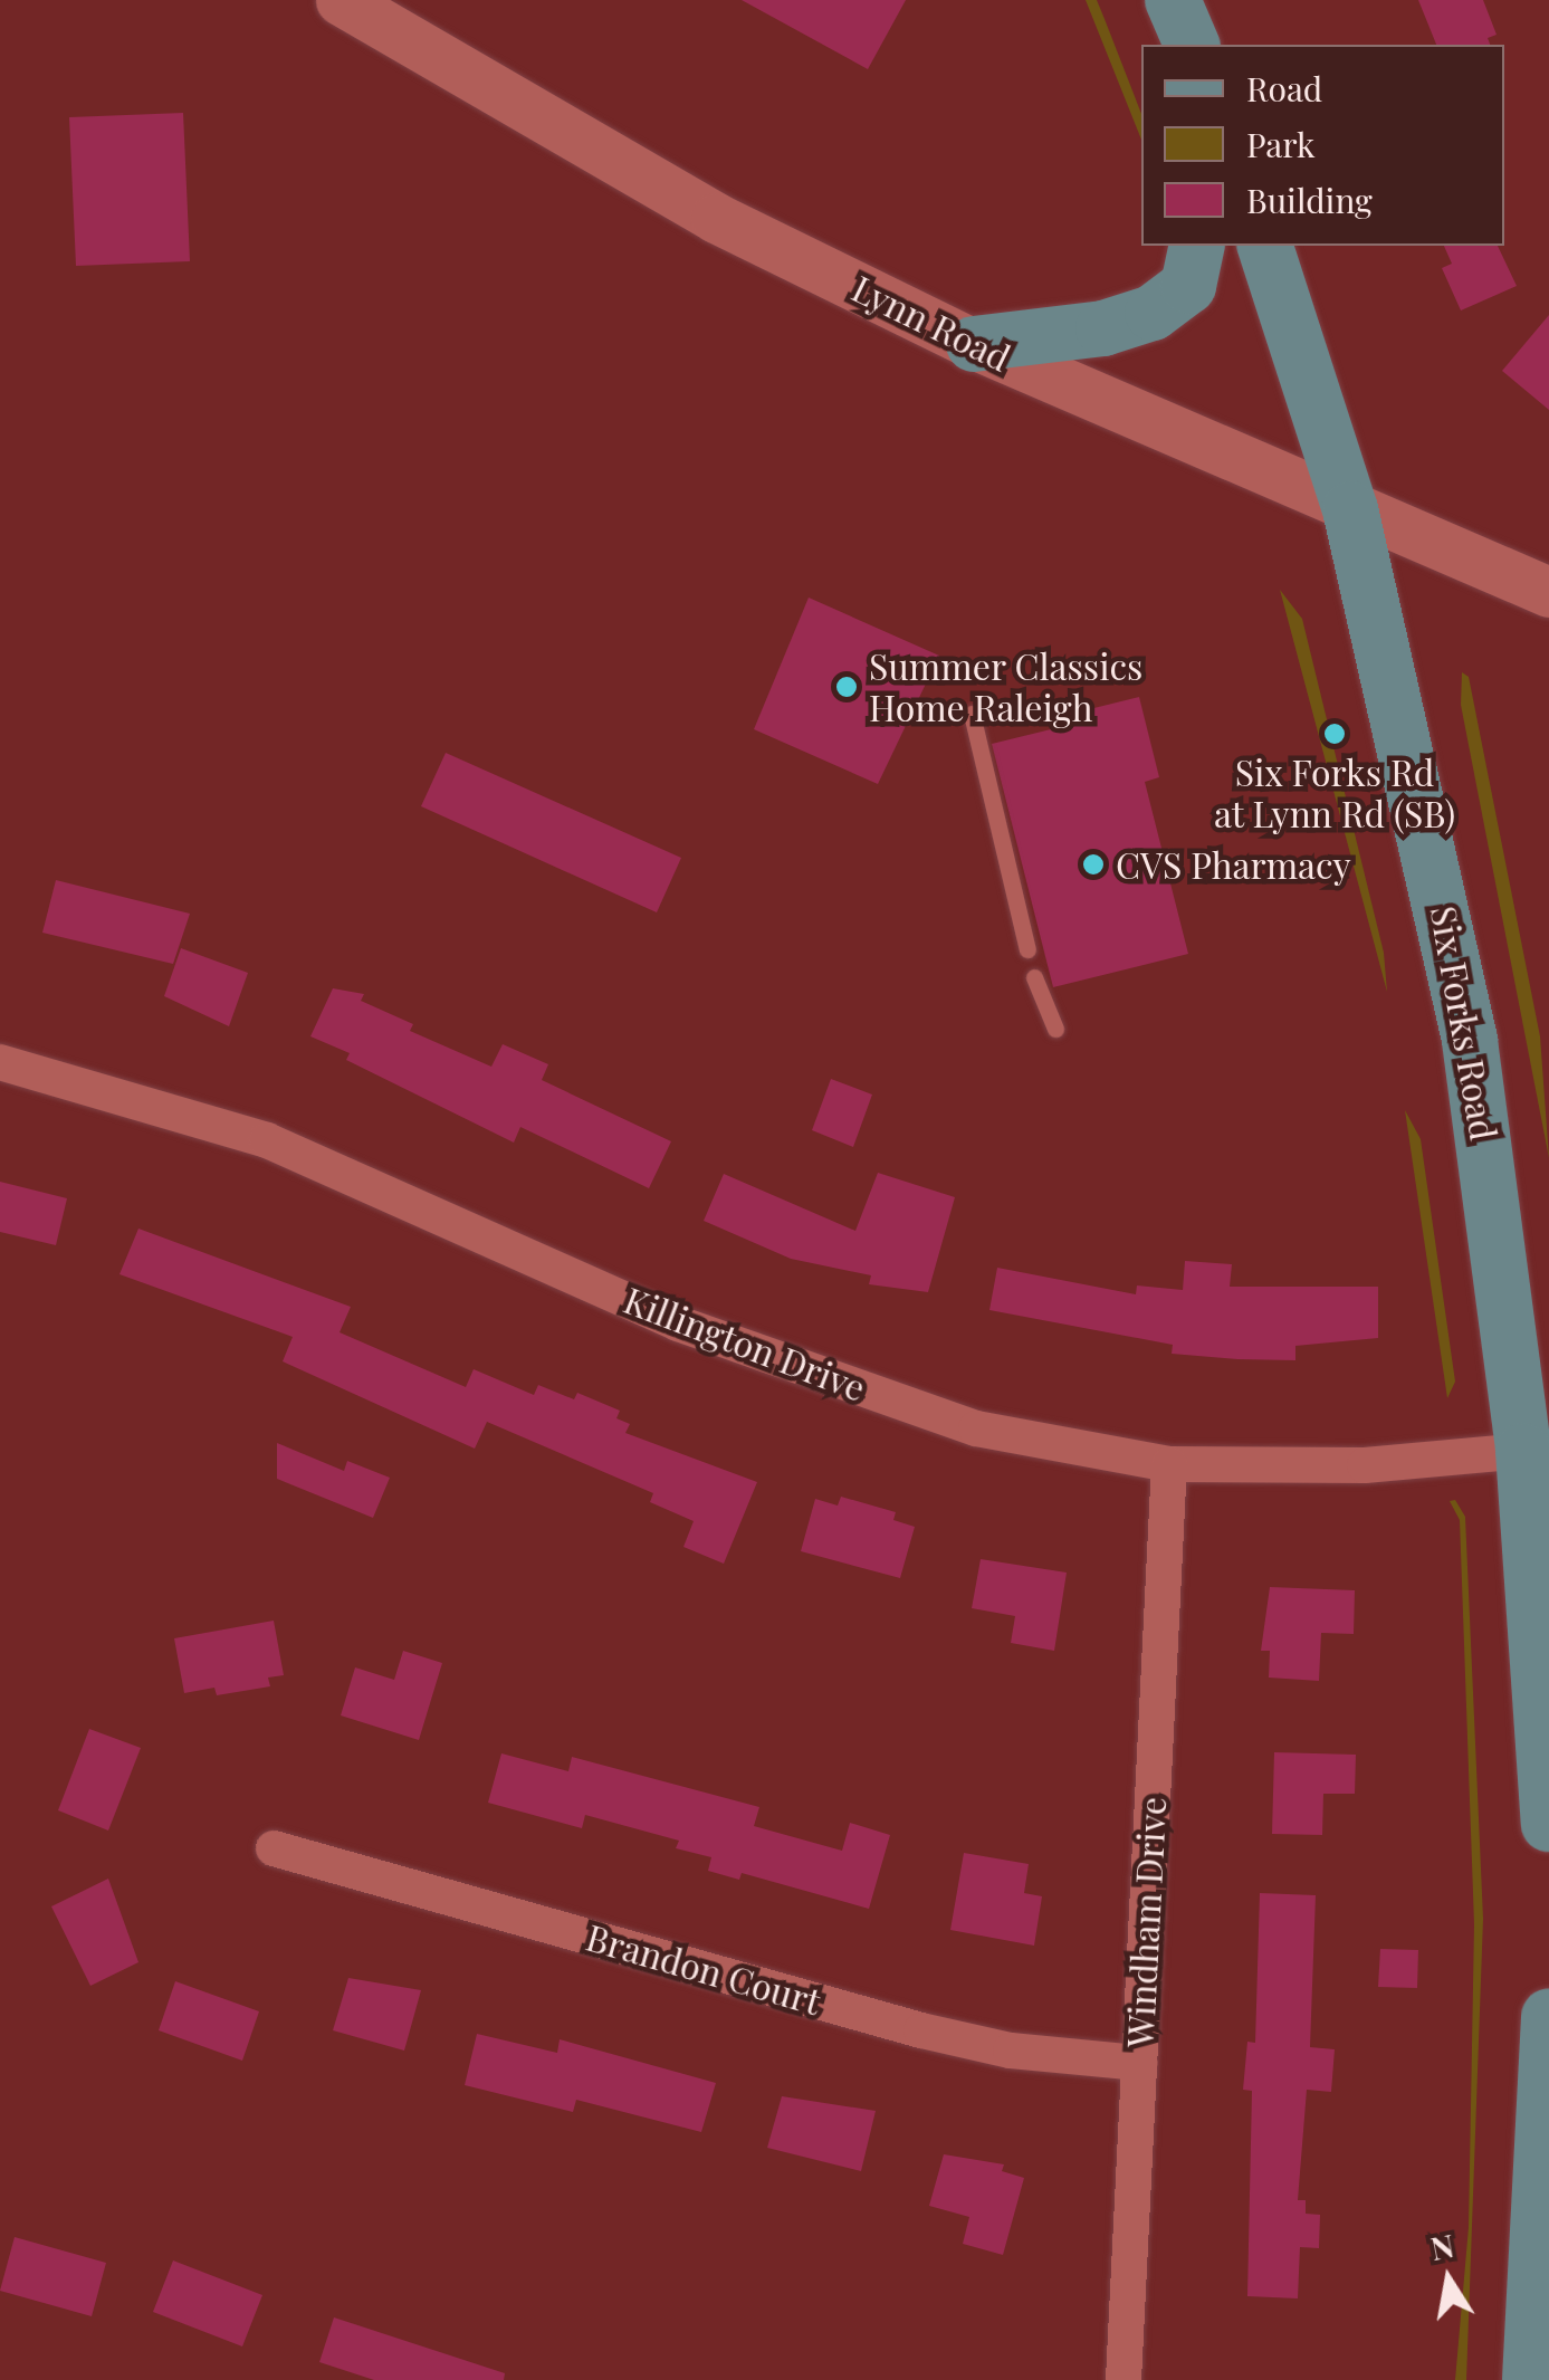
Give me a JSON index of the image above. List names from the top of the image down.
{
  "streets": {
    "main road": ["Lynn Road", "Six Forks Road"],
    "street": ["Killington Drive", "Windham Drive", "Brandon Court"]
  },
  "crossings": [
    ["Lynn Road", "Six Forks Road"],
    ["Six Forks Road", "Killington Drive"],
    ["Killington Drive", "Windham Drive"],
    ["Windham Drive", "Brandon Court"]
  ],
  "places": ["Summer Classics Home Raleigh", "Six Forks Rd at Lynn Rd (SB)", "CVS Pharmacy"],
  "legend": ["Road", "Park", "Building"],
  "north": "top"
}
